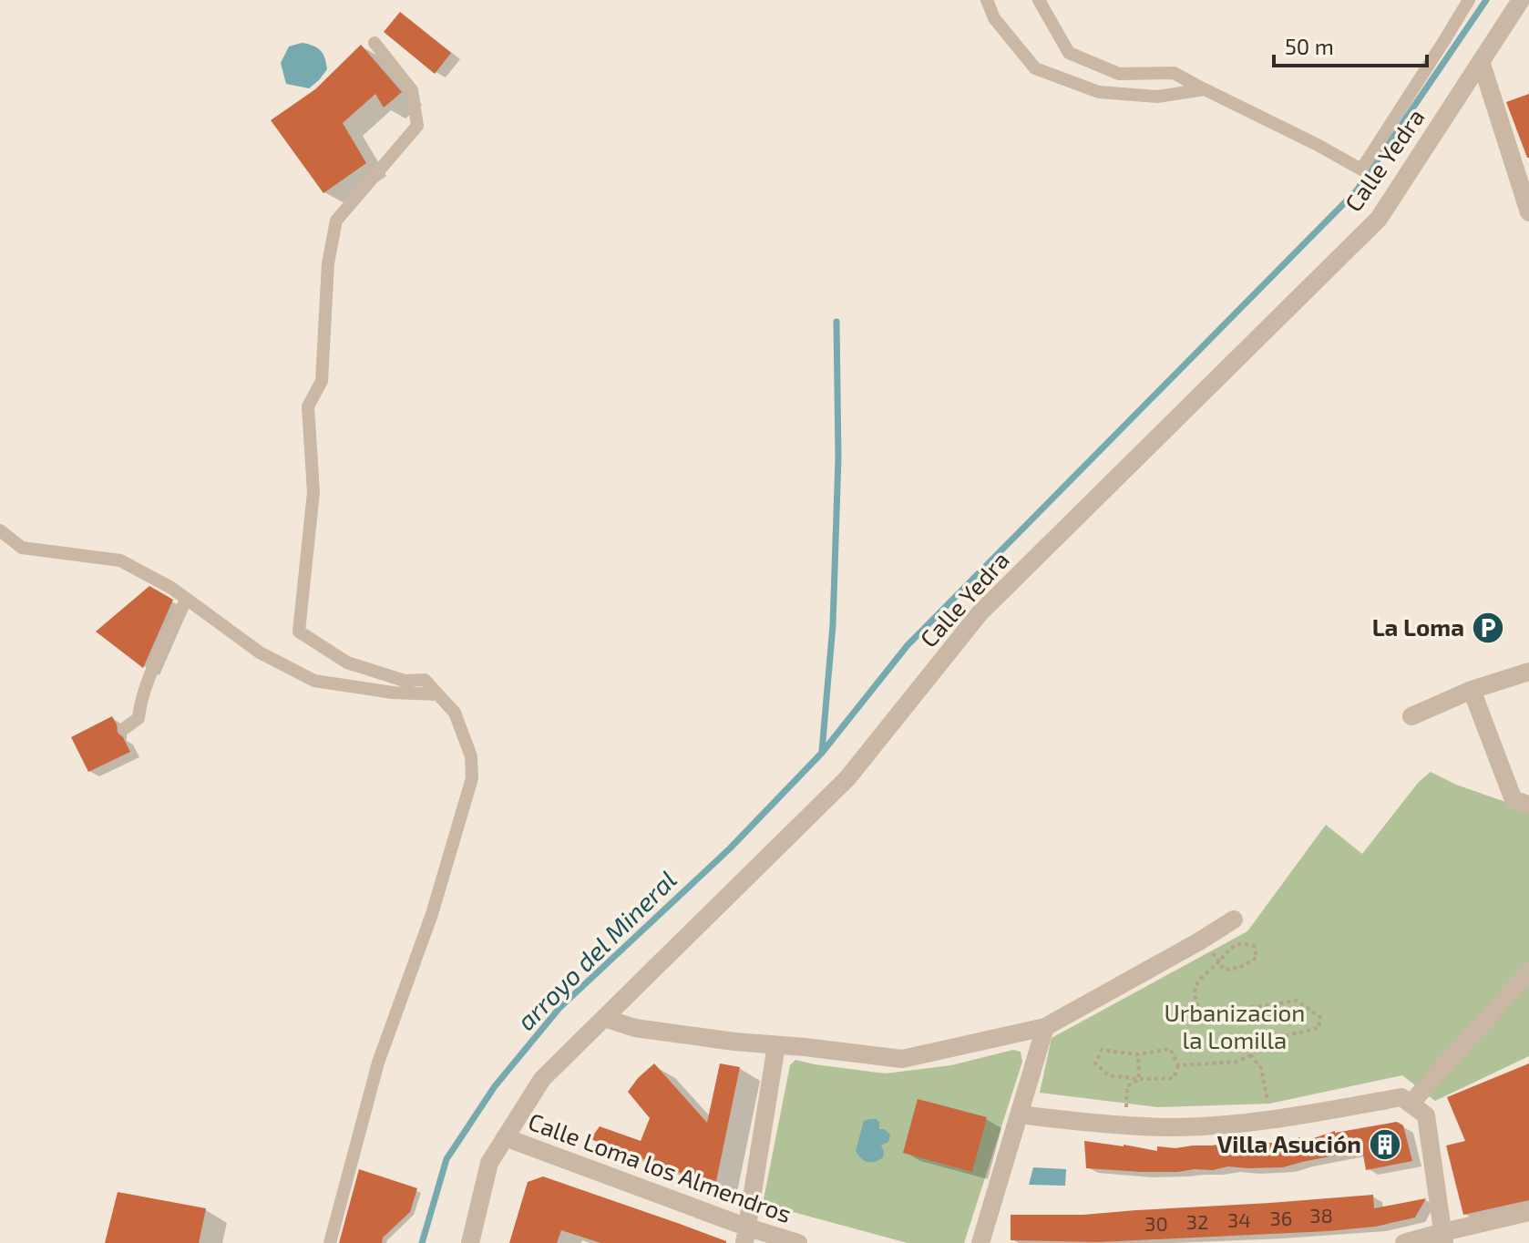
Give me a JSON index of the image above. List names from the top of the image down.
{
  "streets": {
    "street": ["Calle Yedra", "Calle Loma los Almendros"]
  },
  "crossings": [
    ["Calle Yedra", "Calle Loma los Almendros"]
  ],
  "water": ["arroyo del Mineral"],
  "parks": ["Urbanizacion la Lomilla"],
  "places": {
    "parking": ["La Loma"],
    "building": ["Villa Asución"]
  },
  "house_numbers": [
    "38",
    "36",
    "34",
    "32",
    "30"
  ],
  "scale_bar": "50 m"
}
